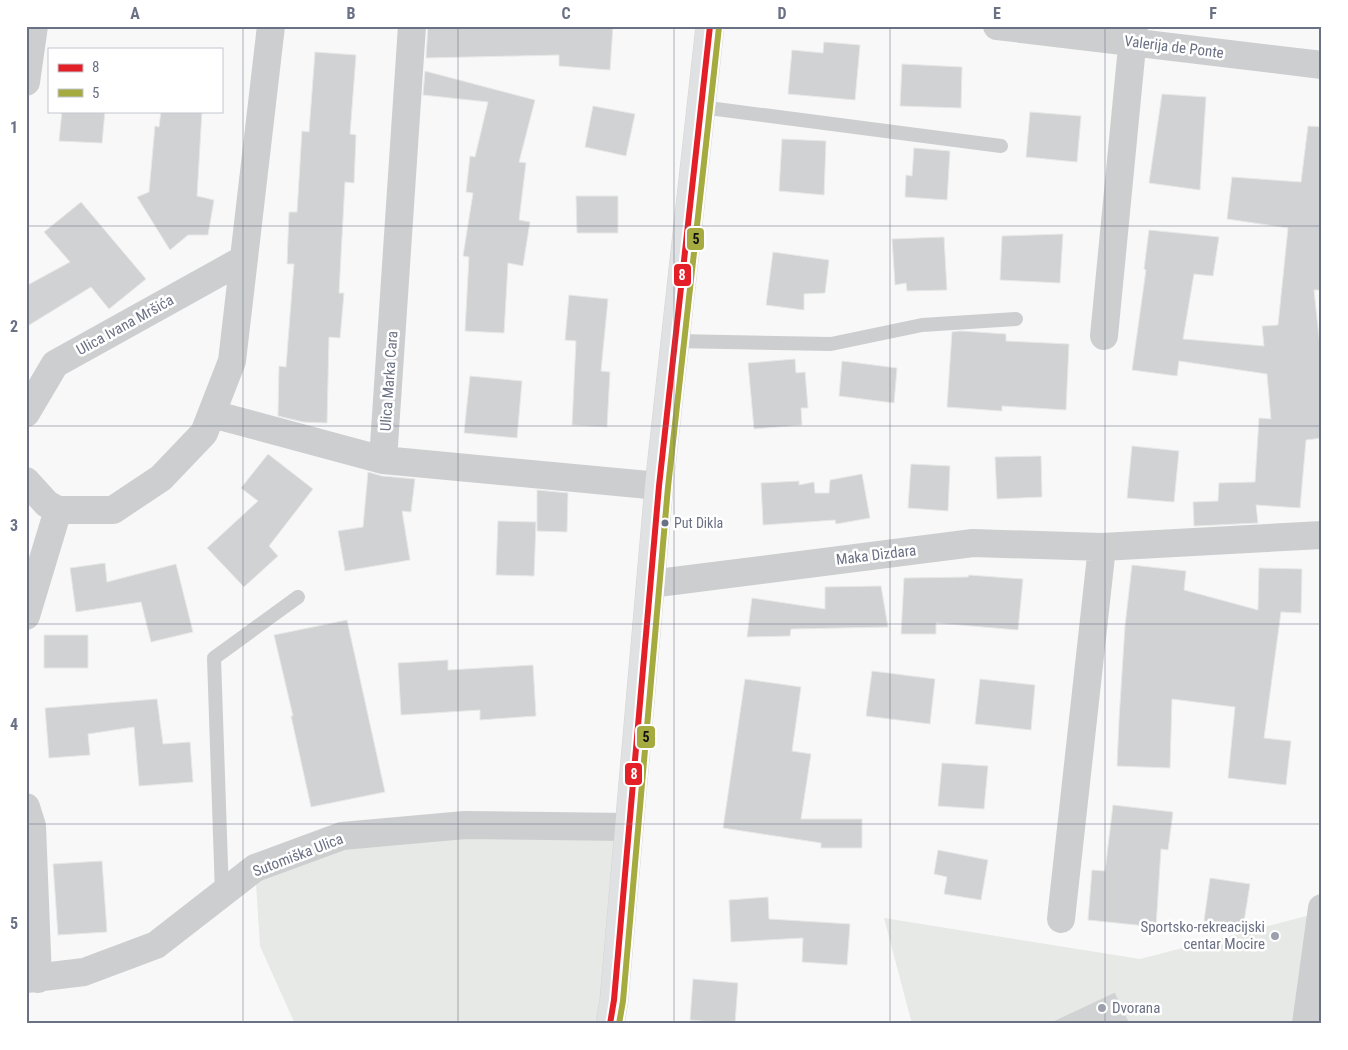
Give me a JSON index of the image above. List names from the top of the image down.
{
  "streets": {
    "street": [
      "Valerija de Ponte",
      "Ulica Ivana Mršića",
      "Ulica Marka Cara",
      "Maka Dizdara",
      "Sutomiška Ulica"
    ]
  },
  "places": ["Put Dikla", "Sportsko-rekreacijski centar Mocire", "Dvorana"],
  "lines": ["transit line 8", "transit line 5"],
  "legend": ["8", "5"],
  "grid": {
    "columns": [
      "A",
      "B",
      "C",
      "D",
      "E",
      "F"
    ],
    "rows": [
      "1",
      "2",
      "3",
      "4",
      "5"
    ]
  }
}
